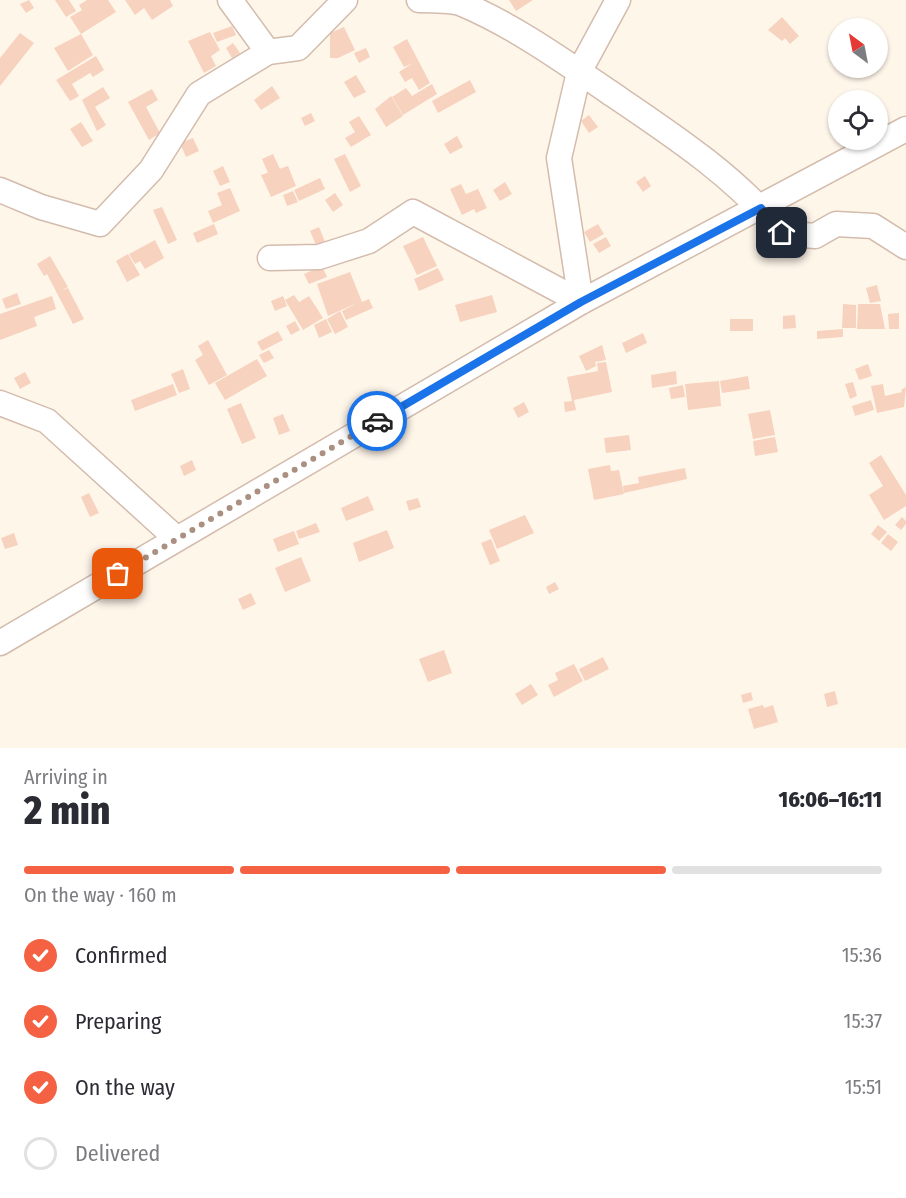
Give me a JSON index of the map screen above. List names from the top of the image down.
{
  "north": "top left",
  "page": {
    "heading": ["2 min", "Arriving in", "16:06–16:11"],
    "bar": "On the way · 160 m",
    "list": [
      ["Confirmed", "15:36"],
      ["Preparing", "15:37"],
      ["On the way", "15:51"],
      "Delivered"
    ]
  }
}
